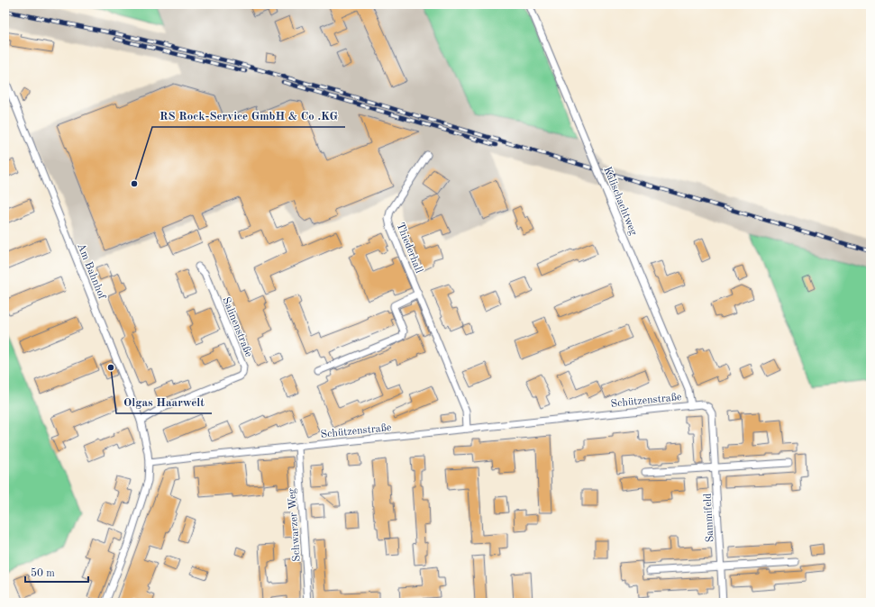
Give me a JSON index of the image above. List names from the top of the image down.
{
  "streets": {
    "street": [
      "Kalischachtweg",
      "Thiederhall",
      "Am Bahnhof",
      "Salinenstraße",
      "Schützenstraße",
      "Sammifeld",
      "Schwarzer Weg"
    ]
  },
  "crossings": [
    ["Kalischachtweg", "Schützenstraße"],
    ["Thiederhall", "Schützenstraße"],
    ["Am Bahnhof", "Salinenstraße"],
    ["Am Bahnhof", "Schützenstraße"],
    ["Schützenstraße", "Sammifeld"],
    ["Schützenstraße", "Schwarzer Weg"]
  ],
  "places": ["RS Rock-Service GmbH & Co .KG", "Olgas Haarwelt"],
  "scale_bar": "50 m"
}
